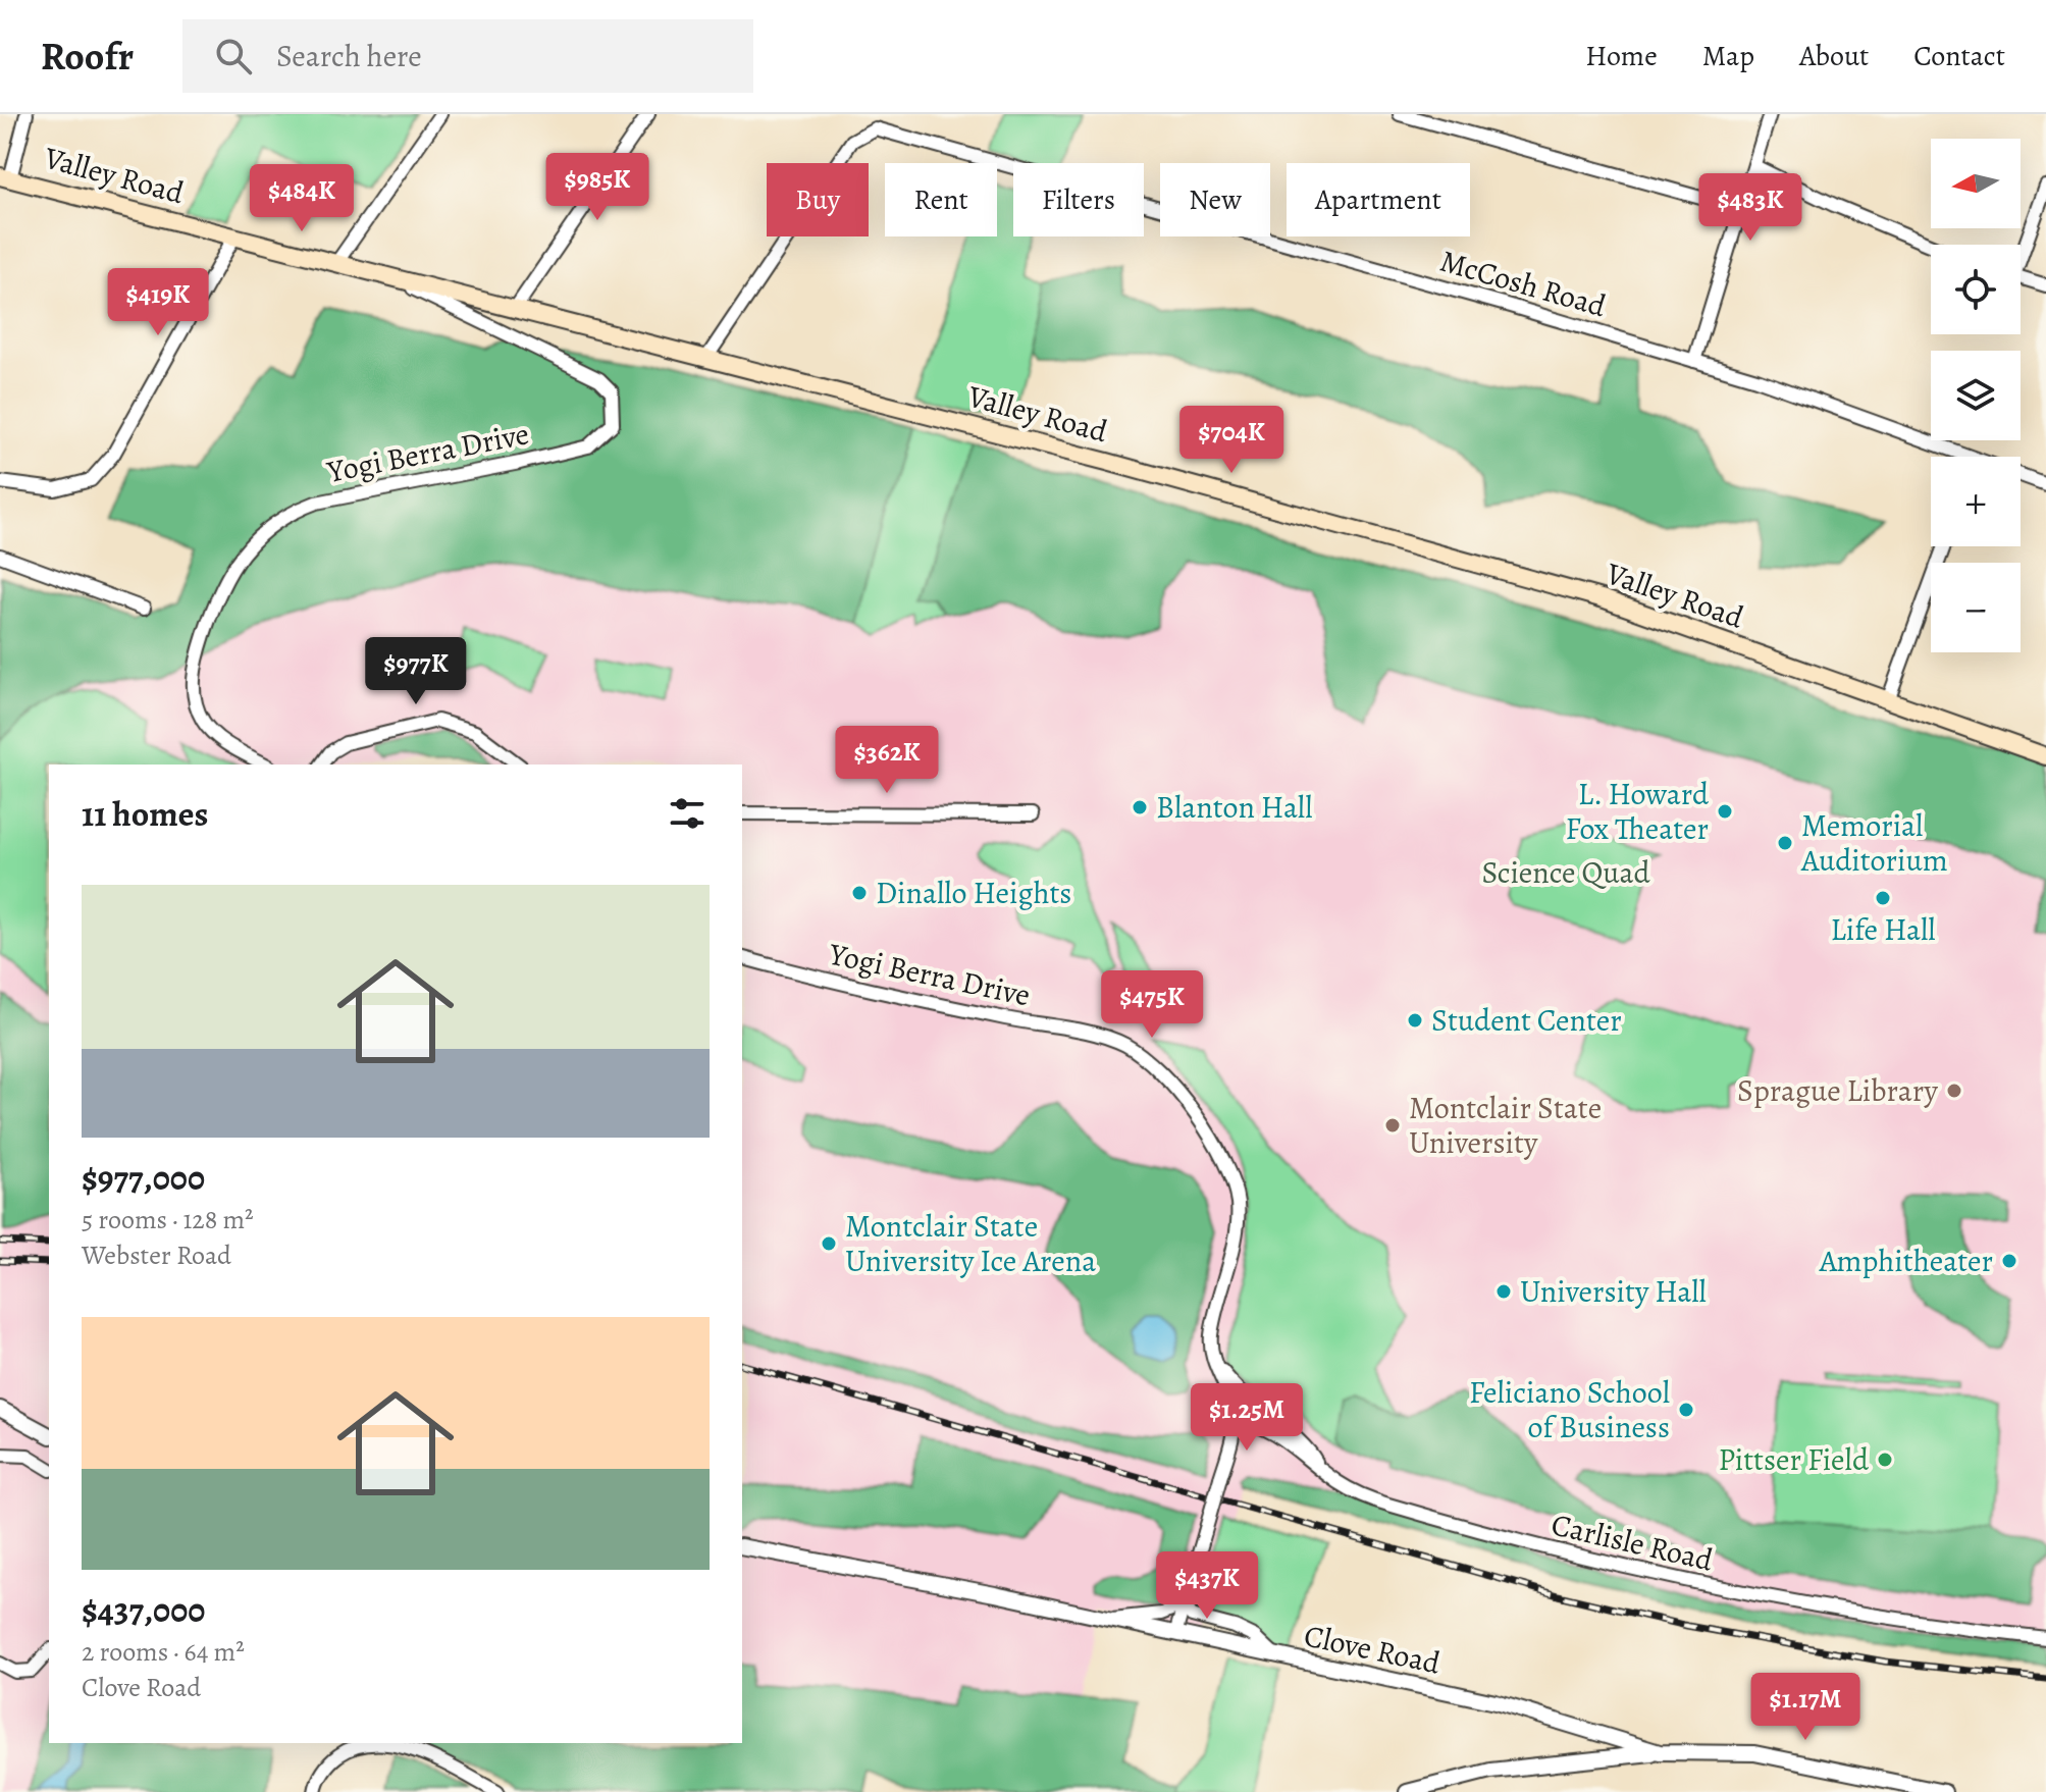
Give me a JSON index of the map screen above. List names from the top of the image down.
{
  "streets": {
    "main road": ["Valley Road"],
    "street": [
      "McCosh Road",
      "Yogi Berra Drive",
      "Carlisle Road",
      "Clove Road"
    ]
  },
  "crossings": [
    ["Valley Road", "McCosh Road"],
    ["Valley Road", "Yogi Berra Drive"],
    ["Yogi Berra Drive", "Carlisle Road"]
  ],
  "parks": ["Science Quad"],
  "places": [
    "Blanton Hall",
    "L. Howard Fox Theater",
    "Memorial Auditorium",
    "Dinallo Heights",
    "Life Hall",
    "Student Center",
    "Sprague Library",
    "Montclair State University",
    "Montclair State University Ice Arena",
    "Amphitheater",
    "University Hall",
    "Feliciano School of Business",
    "Pittser Field"
  ],
  "north": "left",
  "page": {
    "header": "Roofr",
    "search": "Search here",
    "nav": [
      "Home",
      "Map",
      "About",
      "Contact"
    ],
    "map_buttons": ["+", "−"],
    "price": [
      "$985K",
      "$484K",
      "$483K",
      "$419K",
      "$704K",
      "$977K",
      "$362K",
      "$475K",
      "$1.25M",
      "$437K",
      "$1.17M"
    ],
    "chip": [
      "Buy",
      "Rent",
      "Filters",
      "New",
      "Apartment"
    ],
    "heading": "11 homes",
    "list": [
      {
        "name": "$977,000",
        "note": "5 rooms · 128 m² · Webster Road"
      },
      {
        "name": "$437,000",
        "note": "2 rooms · 64 m² · Clove Road"
      }
    ]
  }
}
